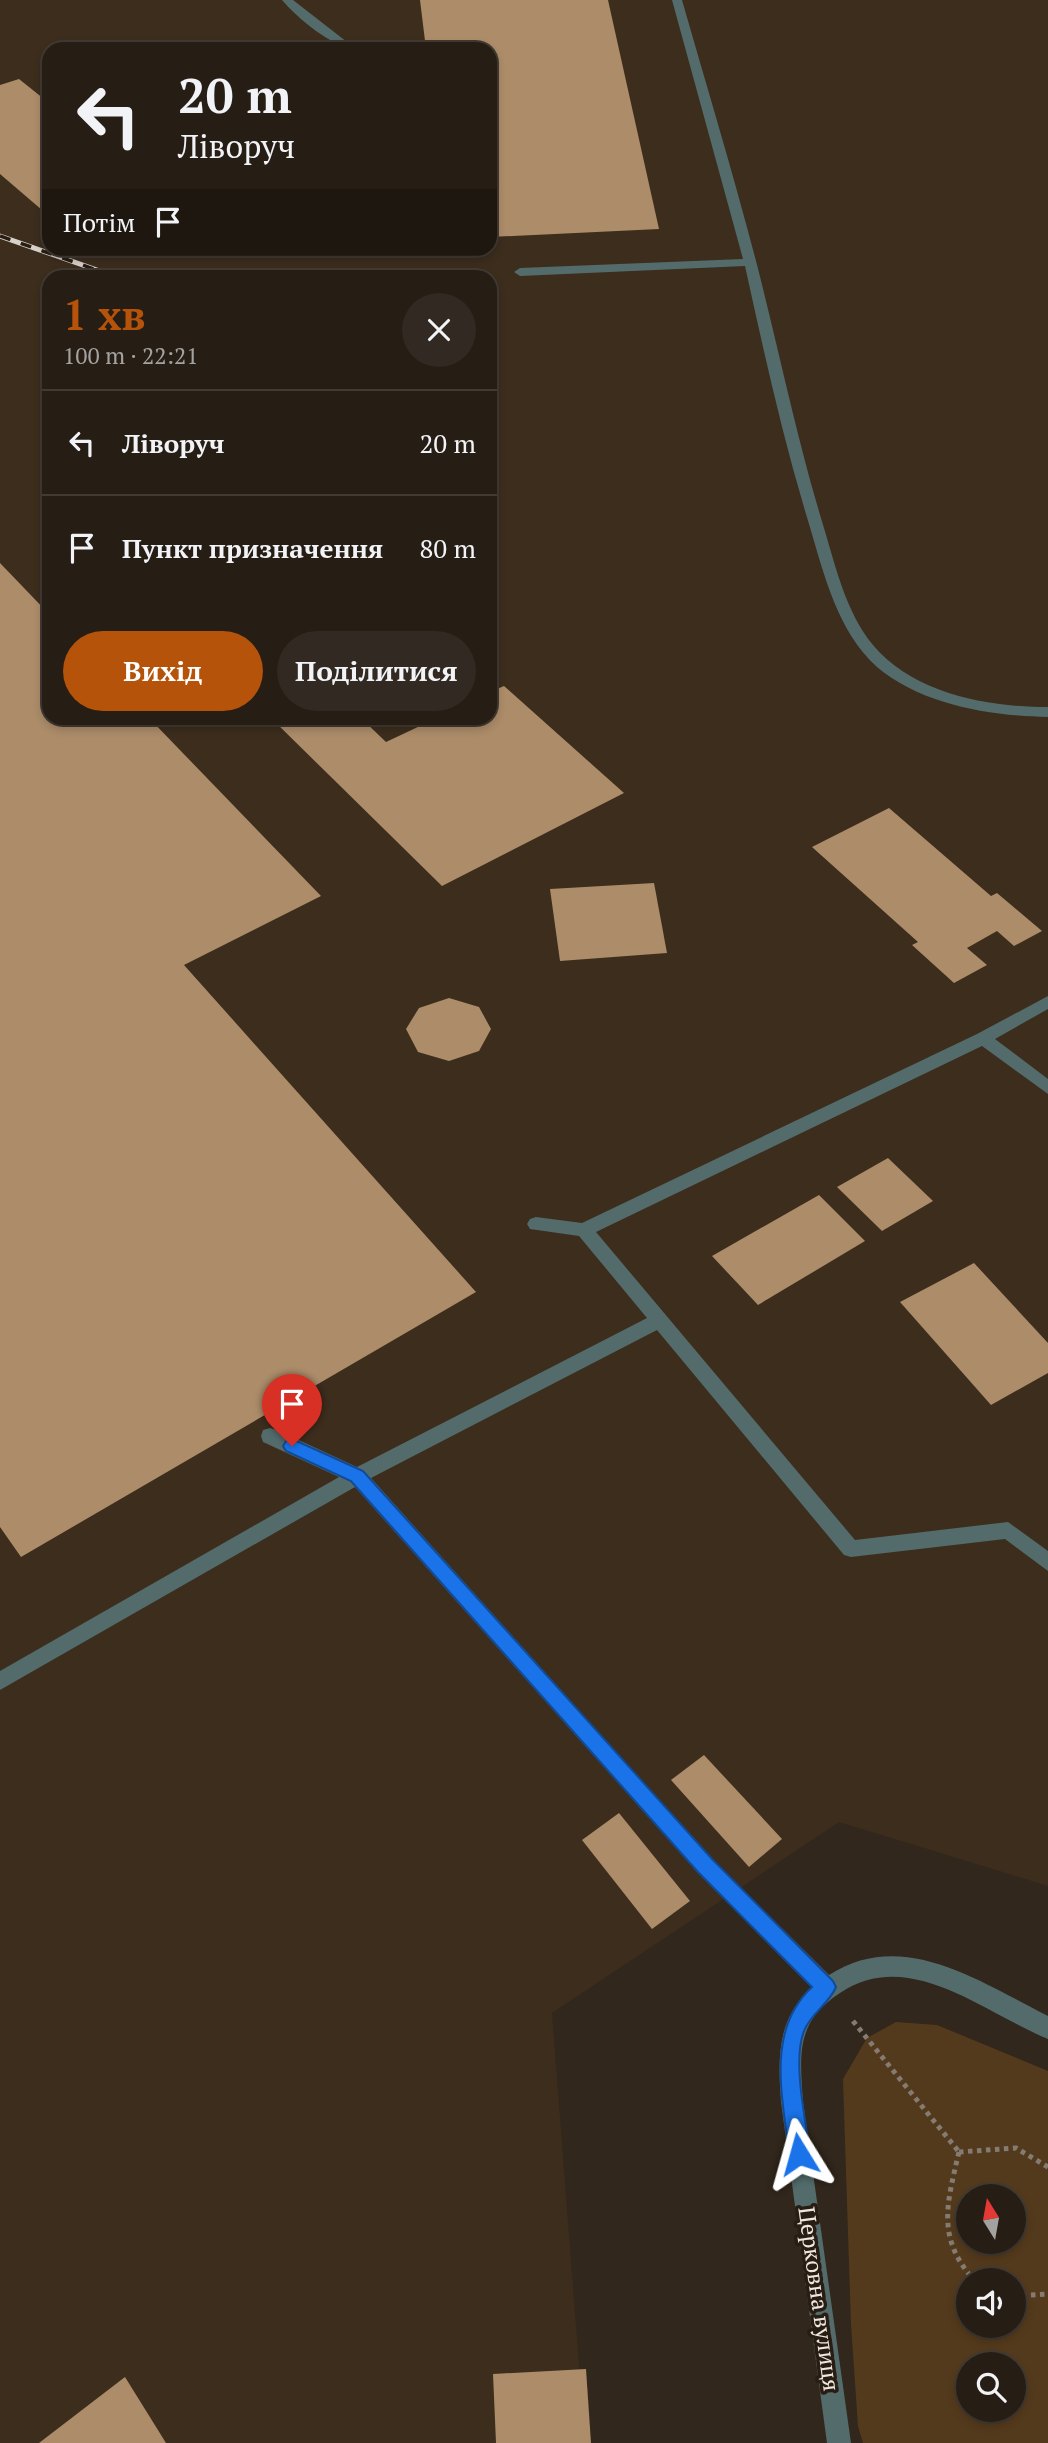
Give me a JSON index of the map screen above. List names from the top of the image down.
{
  "streets": {
    "street": ["Церковна вулиця"]
  },
  "north": "top",
  "page": {
    "turn": ["20 m", "Ліворуч"],
    "then": "Потім",
    "heading": ["1 хв", "100 m · 22:21"],
    "list": [
      {
        "name": "Ліворуч",
        "value": "20 m"
      },
      {
        "name": "Пункт призначення",
        "value": "80 m"
      }
    ],
    "buttons": ["Вихід", "Поділитися"]
  }
}
